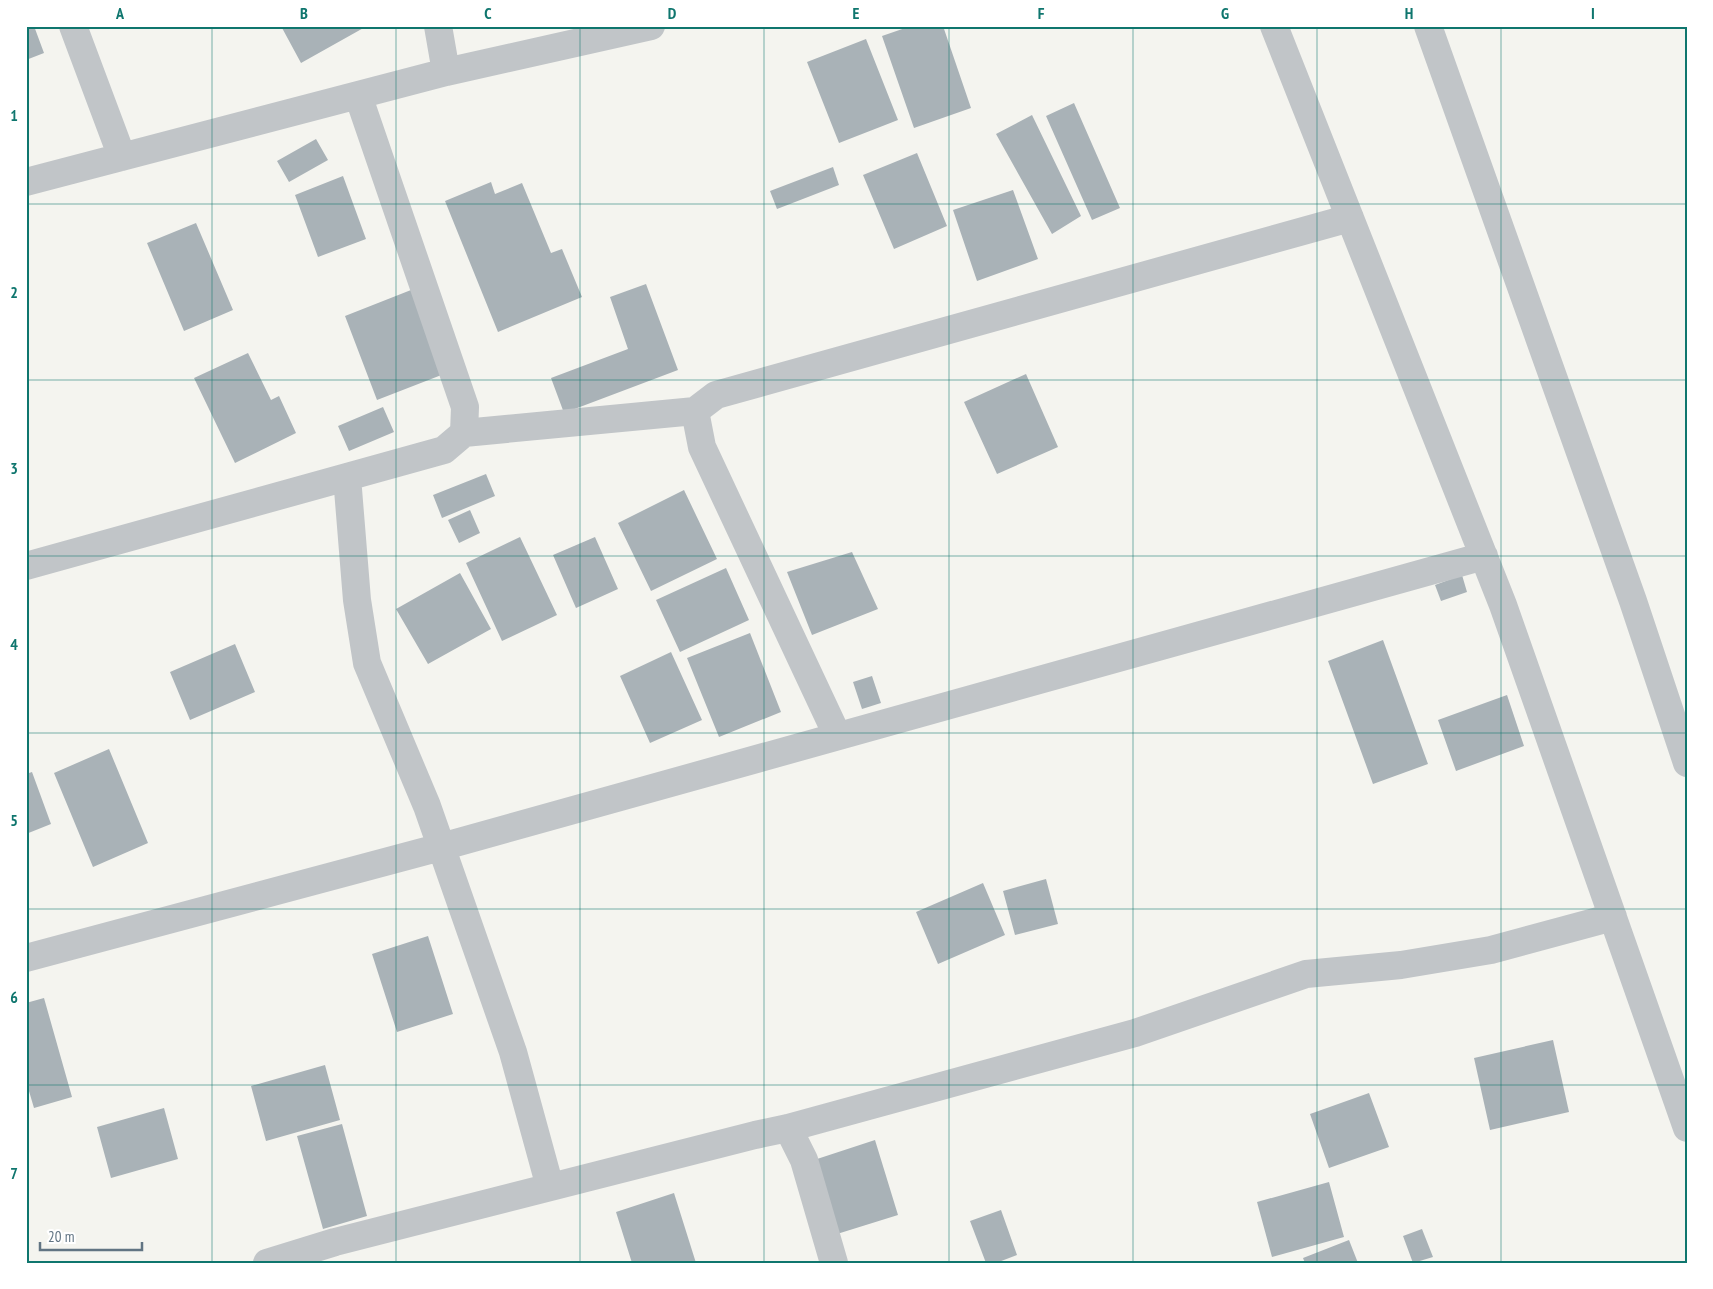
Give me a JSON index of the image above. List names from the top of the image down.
{
  "scale_bar": "20 m",
  "grid": {
    "columns": [
      "A",
      "B",
      "C",
      "D",
      "E",
      "F",
      "G",
      "H",
      "I"
    ],
    "rows": [
      "1",
      "2",
      "3",
      "4",
      "5",
      "6",
      "7"
    ]
  }
}
